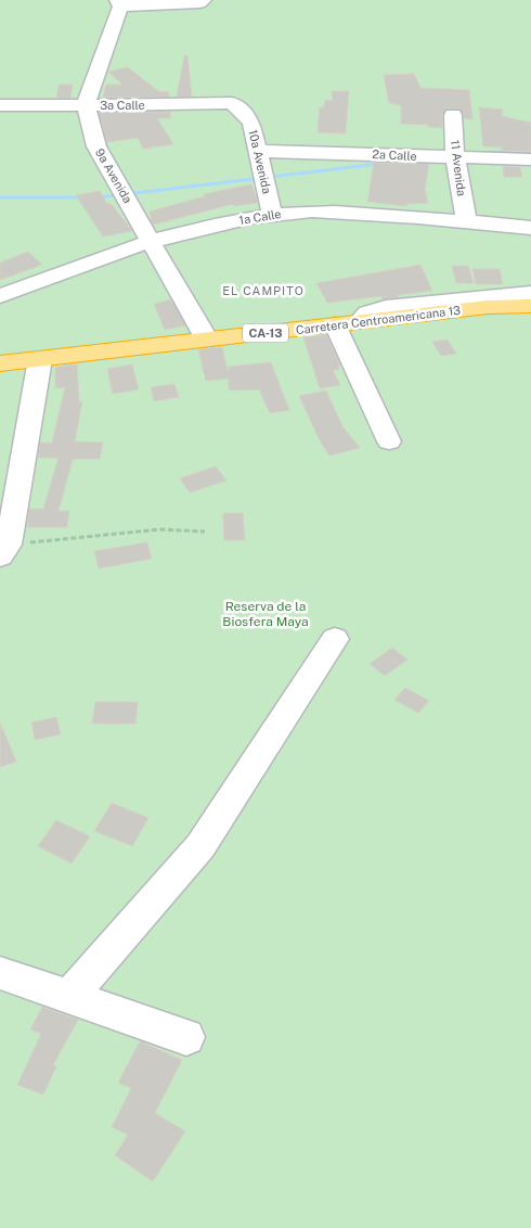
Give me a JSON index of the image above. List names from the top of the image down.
{
  "streets": {
    "highway": ["Carretera Centroamericana 13", "CA-13"],
    "street": [
      "3a Calle",
      "2a Calle",
      "10a Avenida",
      "11 Avenida",
      "9a Avenida",
      "1a Calle"
    ]
  },
  "crossings": [
    ["3a Calle", "10a Avenida"],
    ["3a Calle", "9a Avenida"],
    ["2a Calle", "10a Avenida"],
    ["2a Calle", "11 Avenida"],
    ["10a Avenida", "1a Calle"],
    ["11 Avenida", "1a Calle"],
    ["9a Avenida", "1a Calle"],
    ["9a Avenida", "Carretera Centroamericana 13"]
  ],
  "districts": ["EL CAMPITO"],
  "parks": ["Reserva de la Biosfera Maya"]
}
